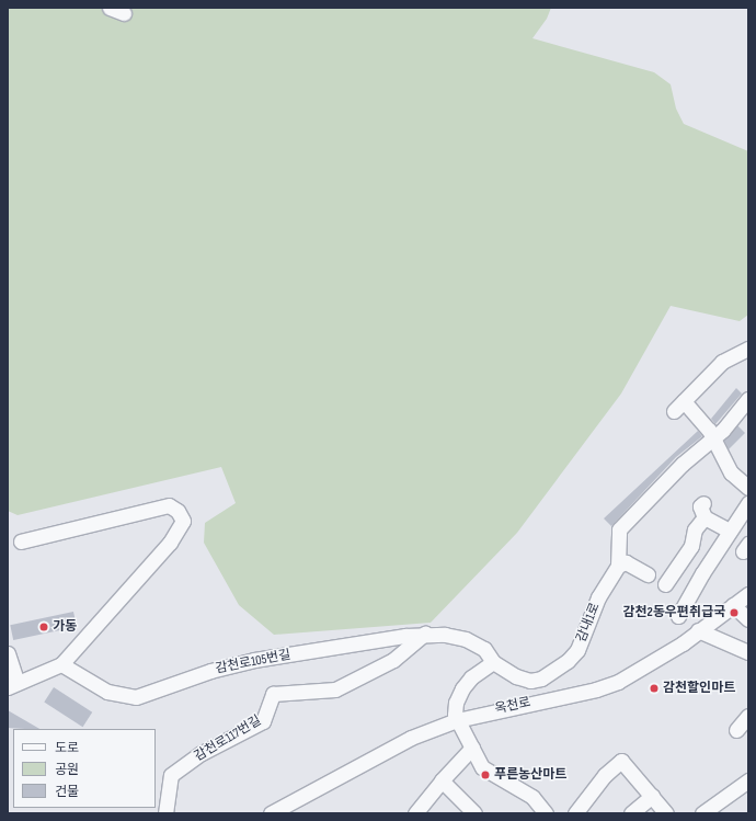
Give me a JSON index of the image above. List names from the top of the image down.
{
  "streets": {
    "street": [
      "감내1로",
      "감천로105번길",
      "옥천로",
      "감천로117번길"
    ]
  },
  "crossings": [
    ["감내1로", "감천로105번길"],
    ["감천로105번길", "감천로117번길"]
  ],
  "places": [
    "감천2동우편취급국",
    "가동",
    "감천할인마트",
    "푸른농산마트"
  ],
  "legend": ["도로", "공원", "건물"]
}
